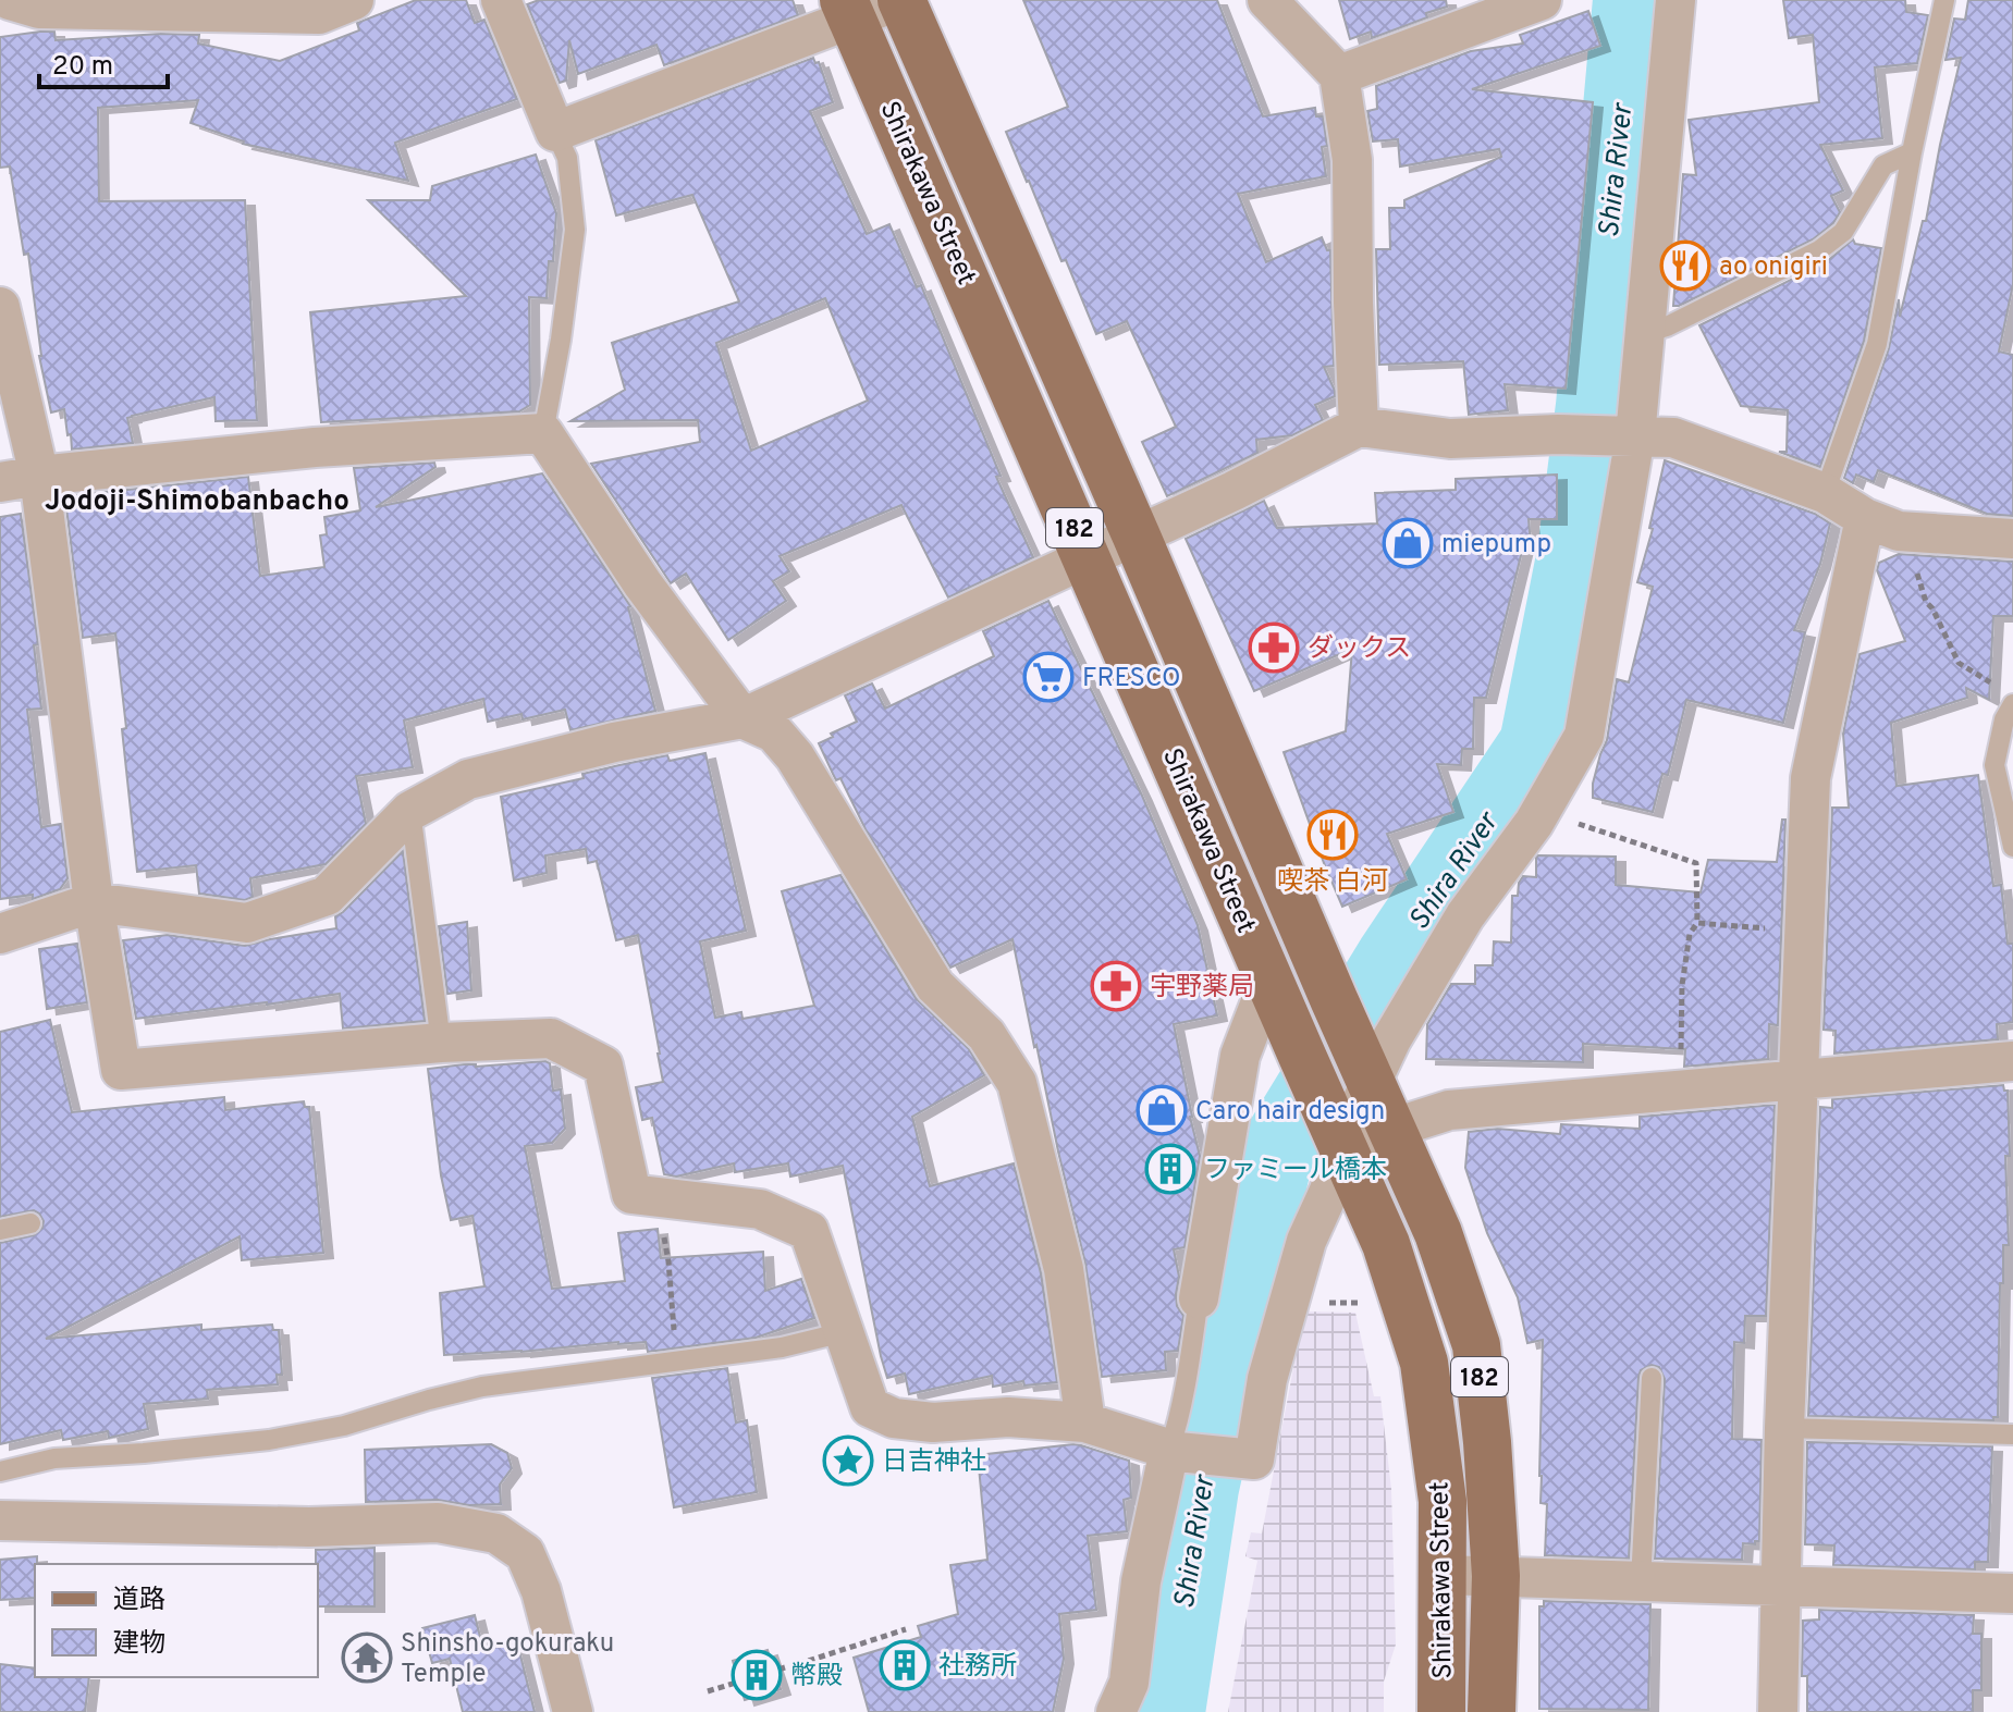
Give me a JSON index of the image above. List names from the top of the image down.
{
  "streets": {
    "main road": ["Shirakawa Street", "182"]
  },
  "districts": ["Jodoji-Shimobanbacho"],
  "water": ["Shira River"],
  "places": {
    "restaurant": ["ao onigiri", "喫茶 白河"],
    "shop": ["miepump", "Caro hair design"],
    "pharmacy": ["ダックス", "宇野薬局"],
    "supermarket": ["FRESCO"],
    "building": ["ファミール橋本", "社務所", "幣殿"],
    "place": ["日吉神社"],
    "temple": ["Shinsho-gokuraku Temple"]
  },
  "legend": ["道路", "建物"],
  "scale_bar": "20 m"
}
